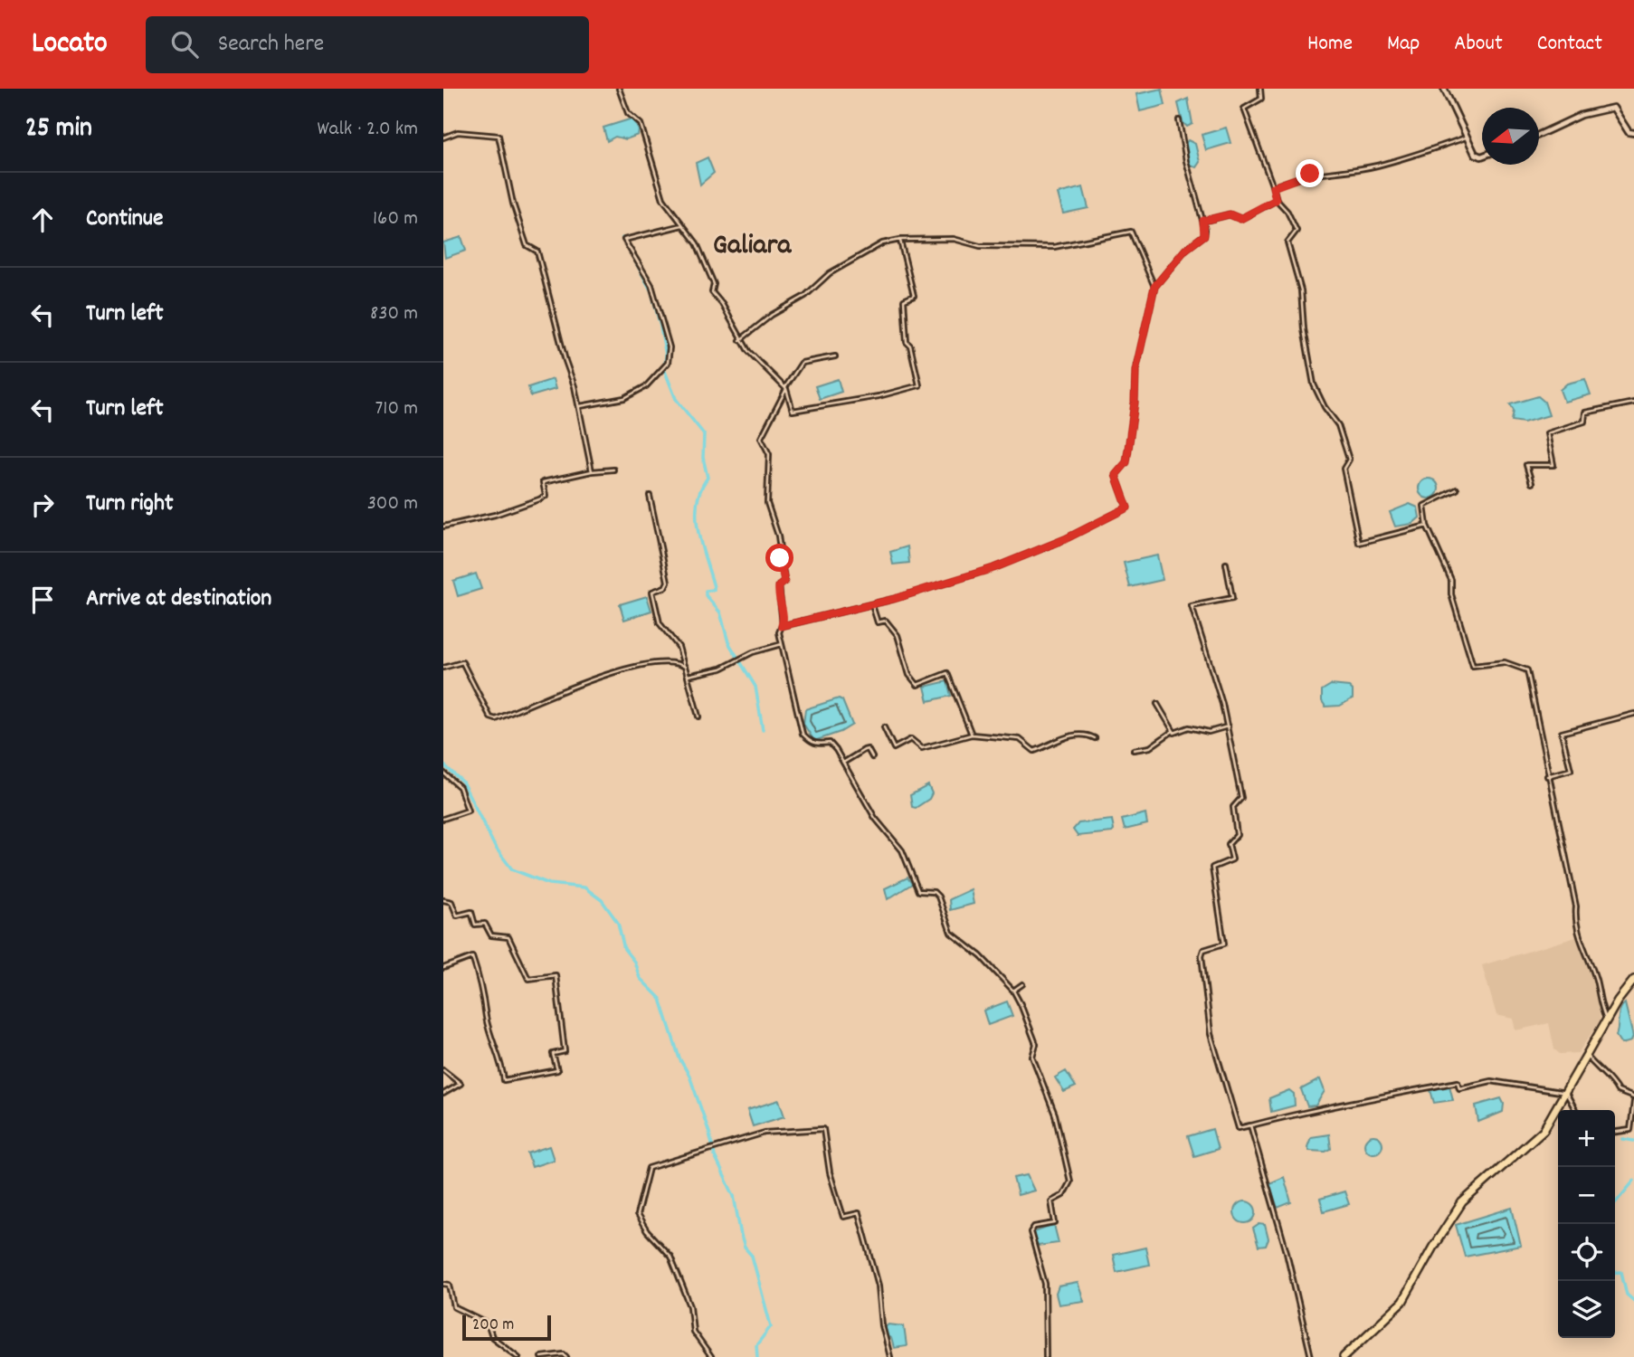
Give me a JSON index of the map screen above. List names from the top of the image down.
{
  "districts": ["Galiara"],
  "scale_bar": "200 m",
  "north": "left",
  "page": {
    "header": "Locato",
    "search": "Search here",
    "nav": [
      "Home",
      "Map",
      "About",
      "Contact"
    ],
    "heading": ["25 min", "Walk · 2.0 km"],
    "list": [
      ["Continue", "160 m"],
      ["Turn left", "830 m"],
      ["Turn left", "710 m"],
      ["Turn right", "300 m"],
      "Arrive at destination"
    ],
    "map_buttons": ["+", "−"],
    "scale": "200 m"
  }
}
